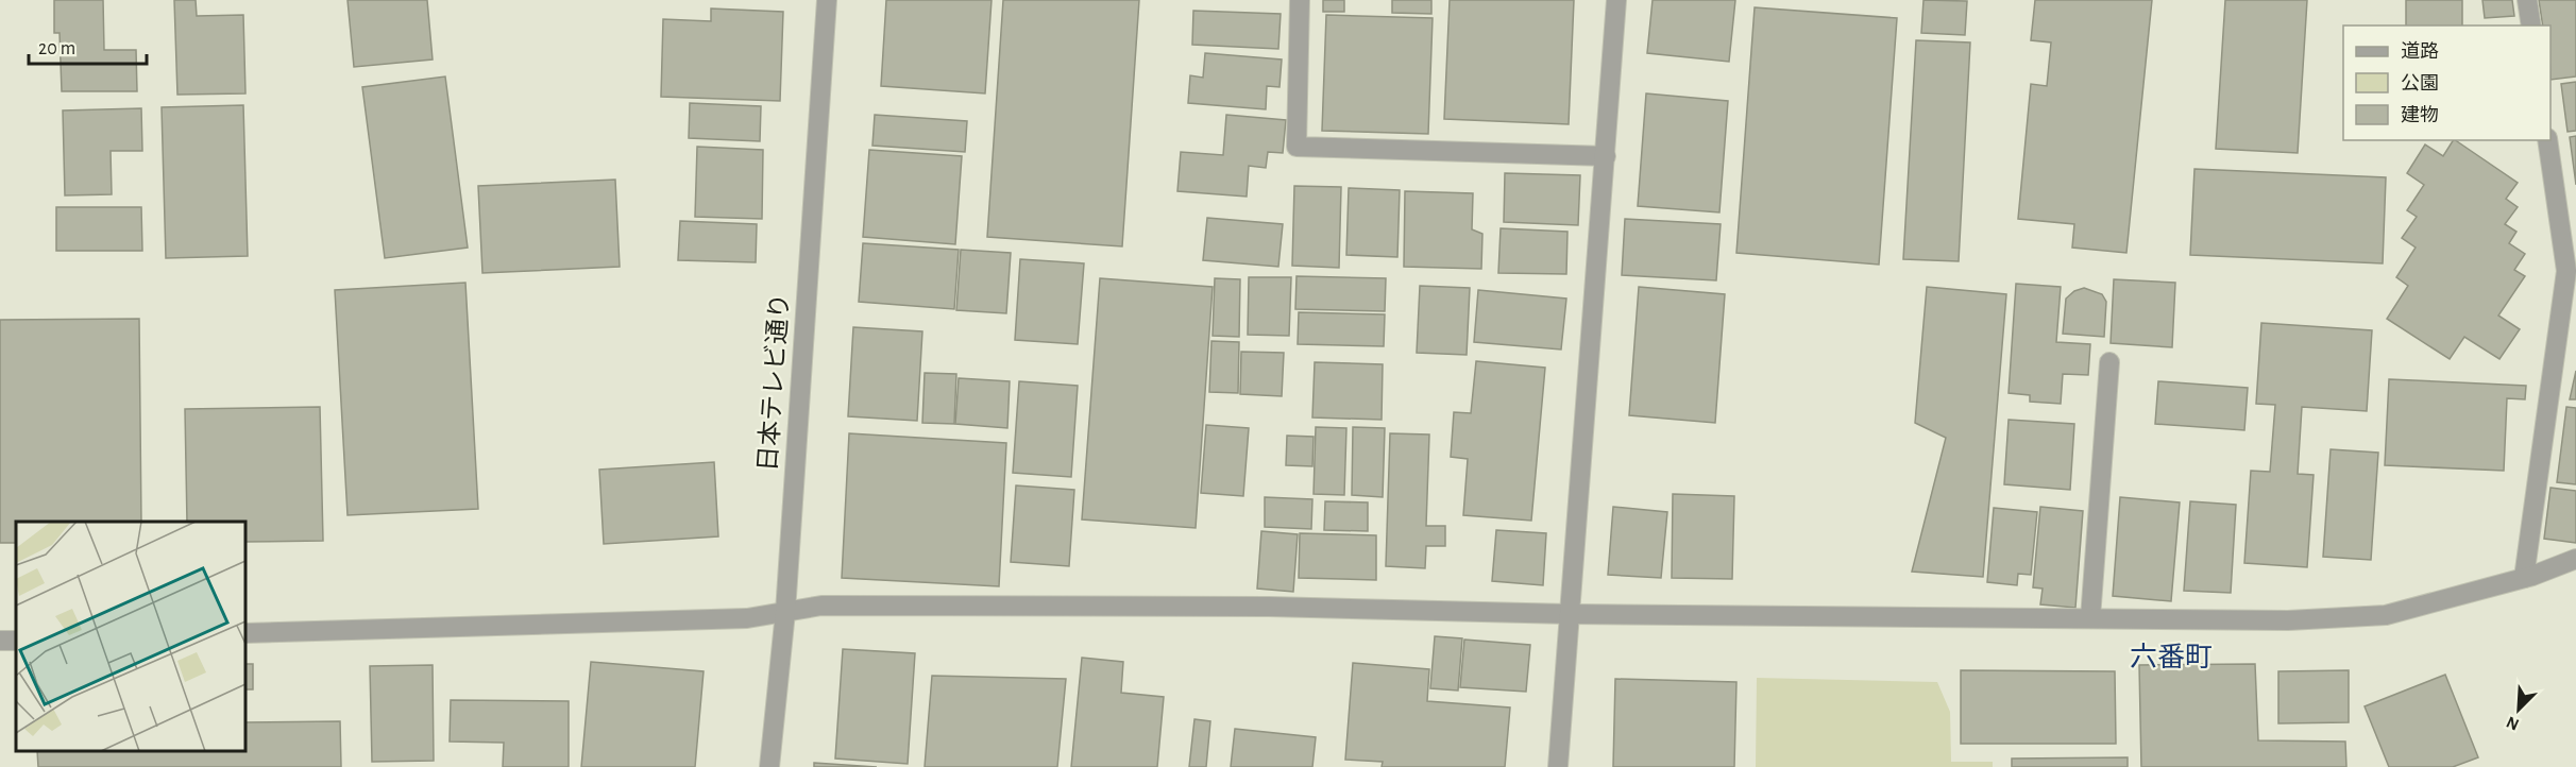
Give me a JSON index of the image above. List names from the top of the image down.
{
  "streets": {
    "street": ["日本テレビ通り"]
  },
  "districts": ["六番町"],
  "legend": ["道路", "公園", "建物"],
  "scale_bar": "20 m",
  "north": "bottom left"
}
